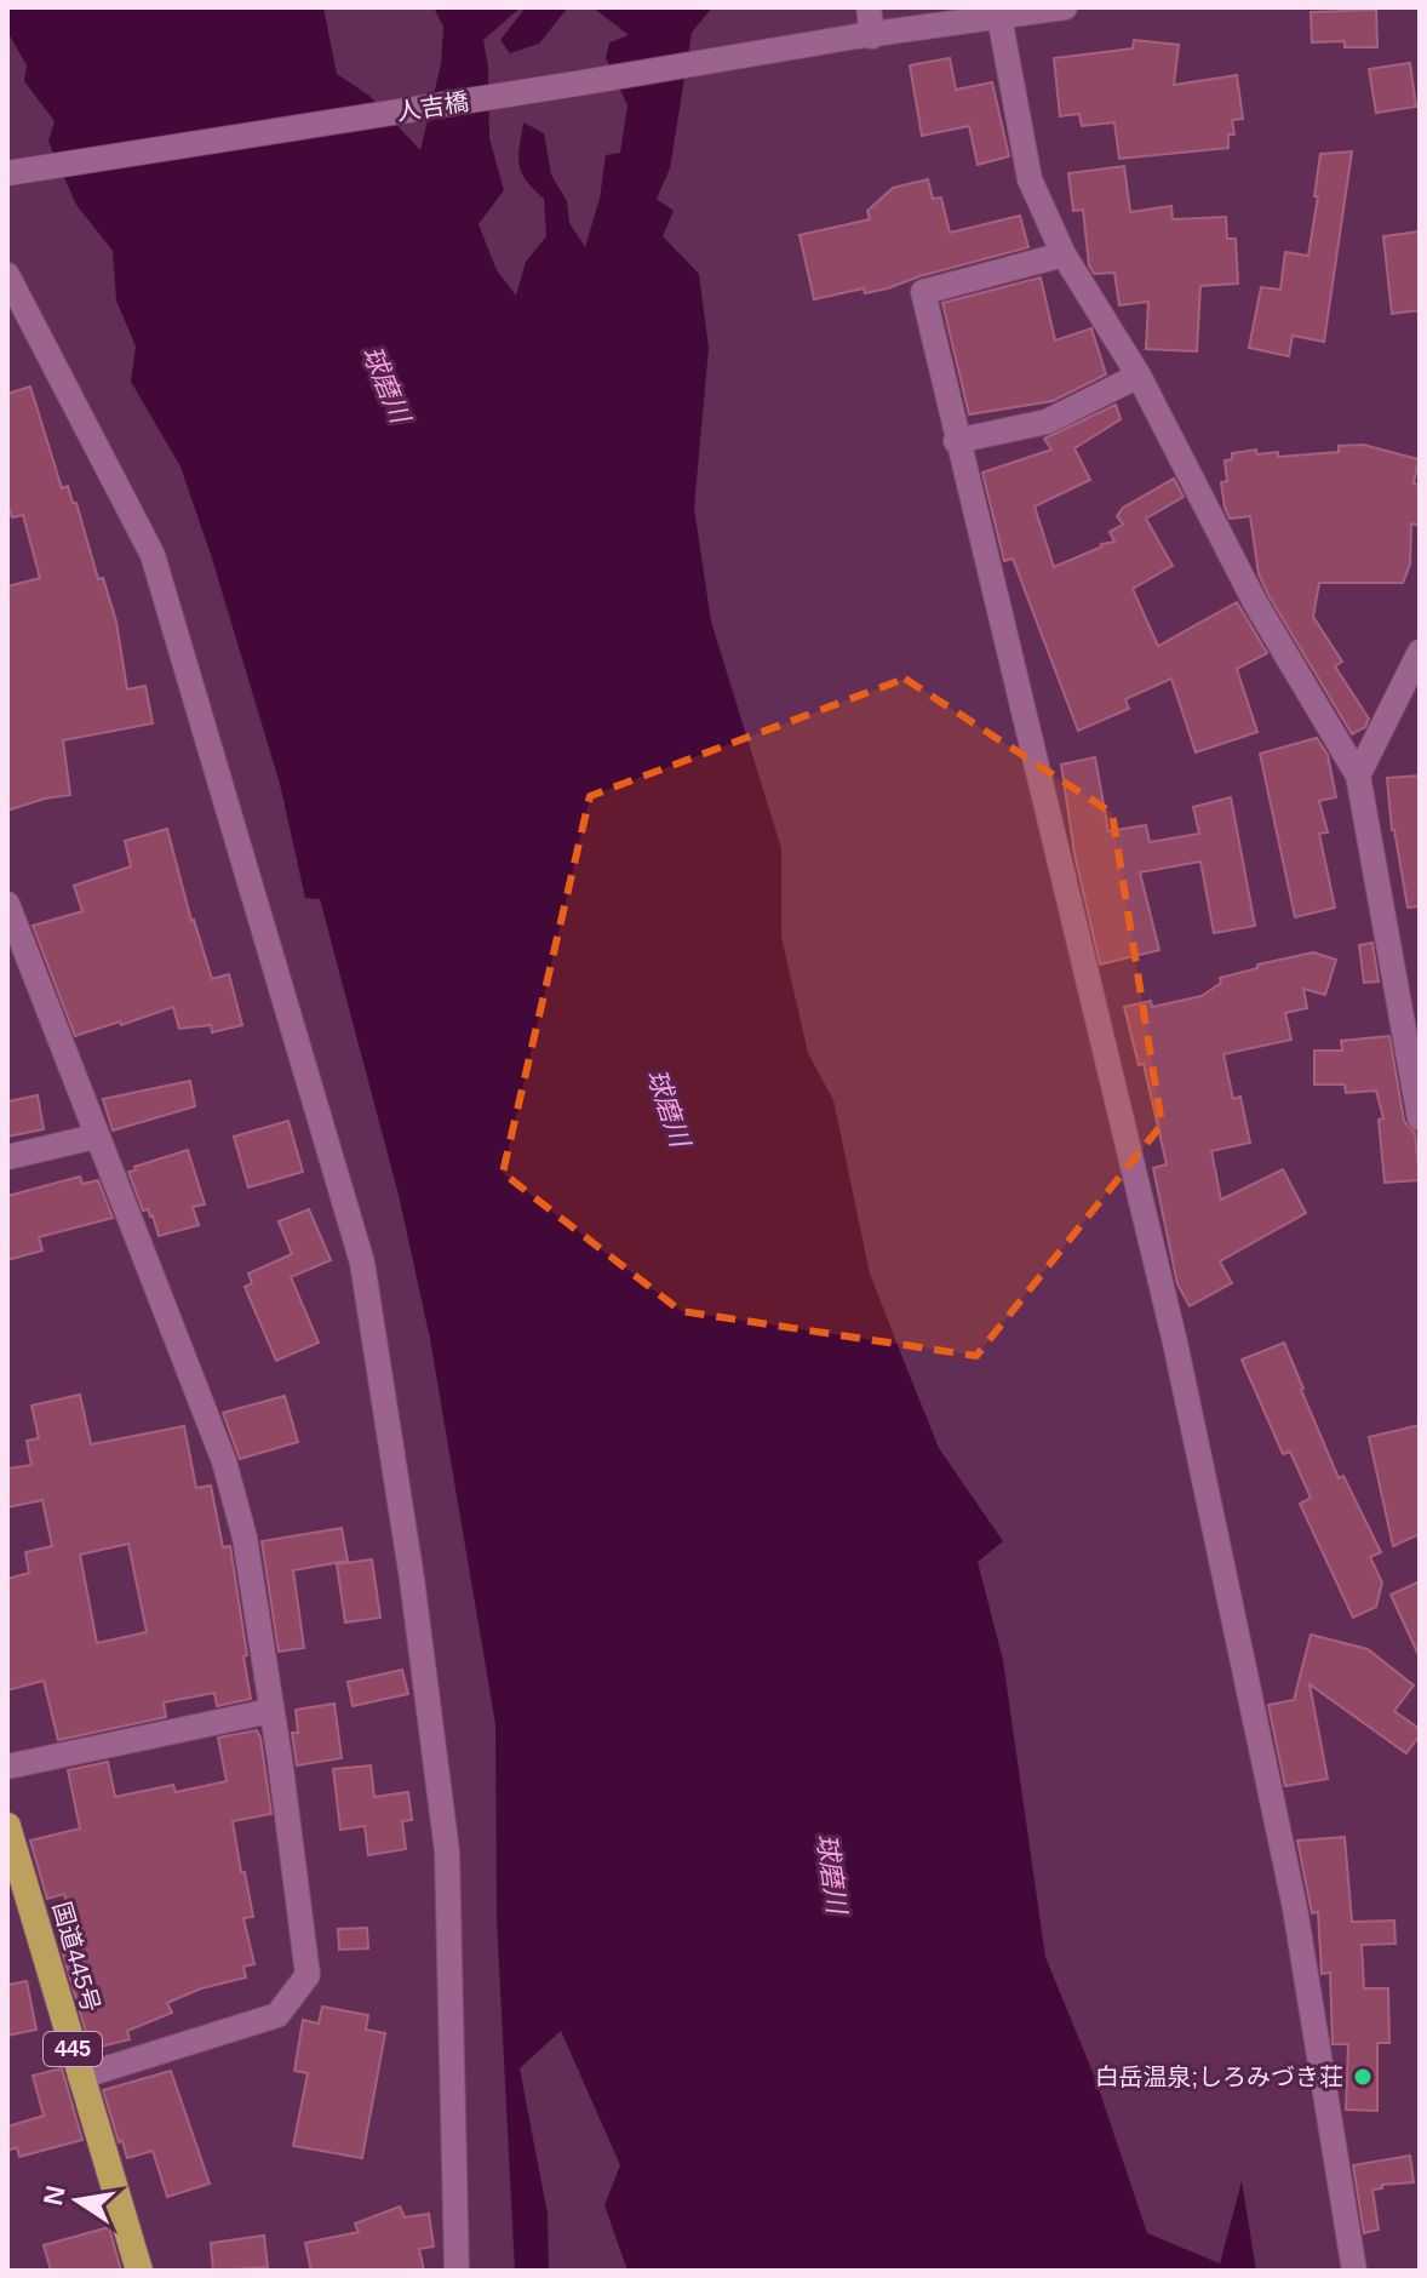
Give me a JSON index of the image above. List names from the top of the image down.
{
  "streets": {
    "highway": ["国道445号", "445"],
    "street": ["人吉橋"]
  },
  "water": ["球磨川"],
  "places": ["白岳温泉;しろみづき荘"],
  "north": "left"
}
